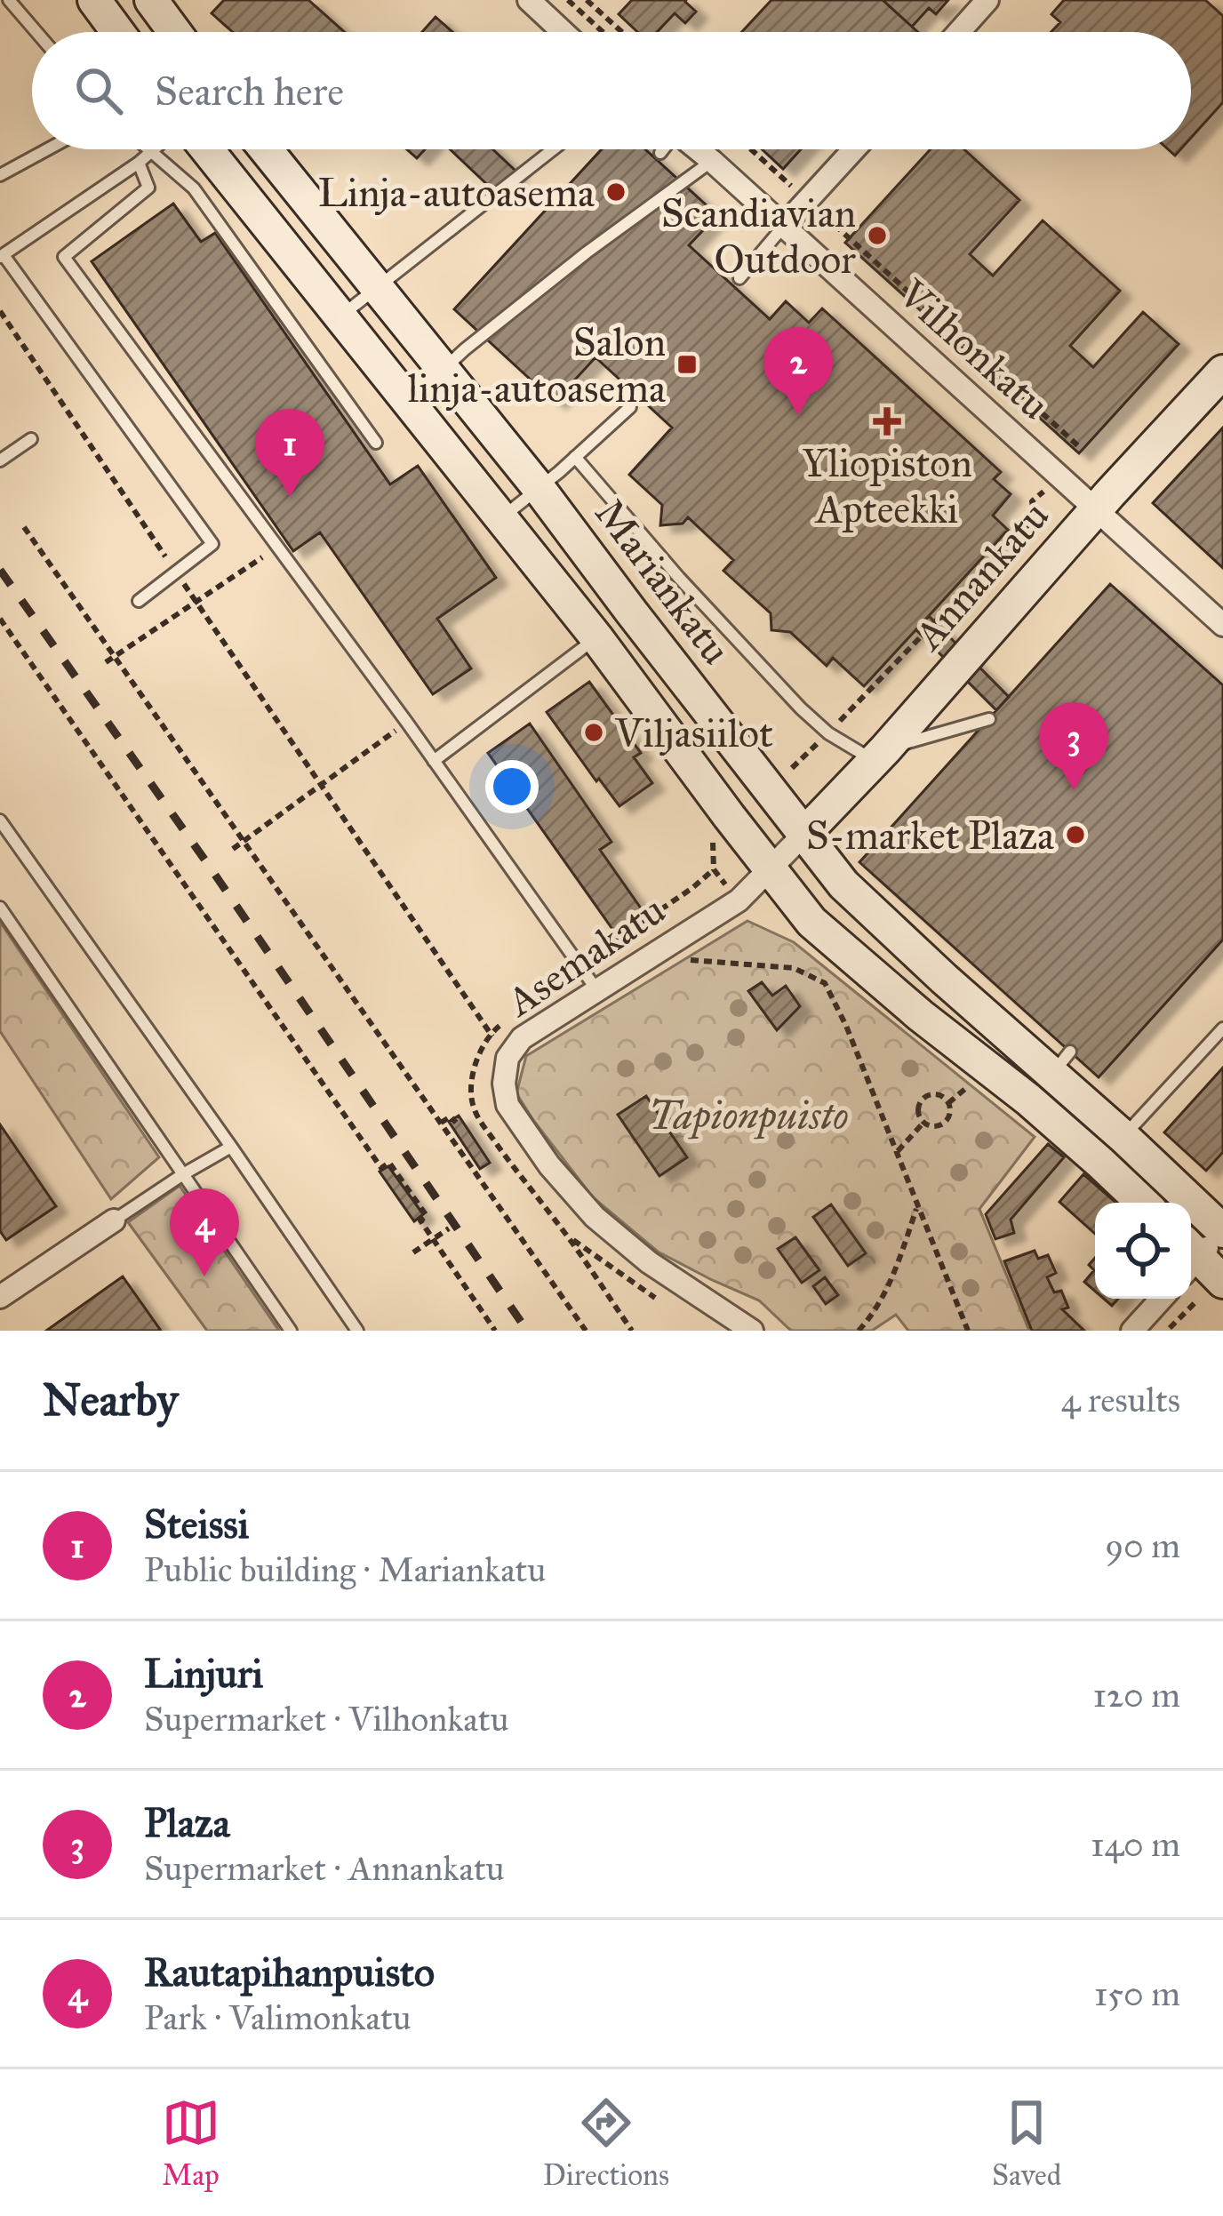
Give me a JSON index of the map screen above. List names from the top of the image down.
{
  "streets": {
    "main road": ["Annankatu", "Mariankatu"],
    "street": ["Vilhonkatu", "Asemakatu"]
  },
  "crossings": [
    ["Vilhonkatu", "Annankatu"],
    ["Annankatu", "Mariankatu"],
    ["Annankatu", "Asemakatu"],
    ["Mariankatu", "Asemakatu"]
  ],
  "parks": ["Tapionpuisto"],
  "places": {
    "other": [
      "Linja-autoasema",
      "Scandiavian Outdoor",
      "Viljasiilot",
      "S-market Plaza"
    ],
    "transit": ["Salon linja-autoasema"],
    "health": ["Yliopiston Apteekki"]
  },
  "page": {
    "search": "Search here",
    "pins": [
      "2",
      "1",
      "3",
      "4"
    ],
    "heading": ["Nearby", "4 results"],
    "list": [
      {
        "mark": "1",
        "name": "Steissi",
        "note": "Public building · Mariankatu",
        "value": "90 m"
      },
      {
        "mark": "2",
        "name": "Linjuri",
        "note": "Supermarket · Vilhonkatu",
        "value": "120 m"
      },
      {
        "mark": "3",
        "name": "Plaza",
        "note": "Supermarket · Annankatu",
        "value": "140 m"
      },
      {
        "mark": "4",
        "name": "Rautapihanpuisto",
        "note": "Park · Valimonkatu",
        "value": "150 m"
      }
    ],
    "nav": ["Map", "Directions", "Saved"]
  }
}
